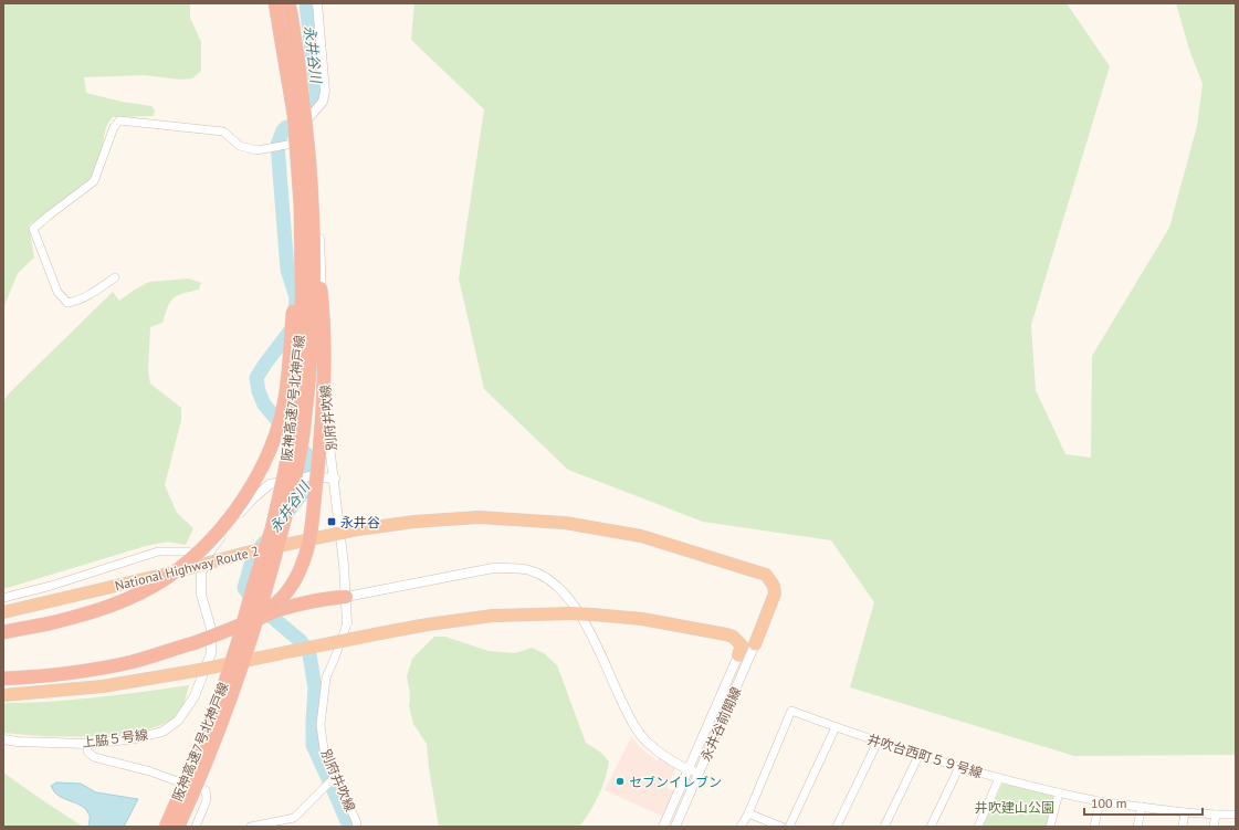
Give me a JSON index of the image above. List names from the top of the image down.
{
  "streets": {
    "highway": ["阪神高速7号北神戸線", "National Highway Route 2"],
    "street": [
      "別府井吹線",
      "永井谷前開線",
      "上脇５号線",
      "井吹台西町５９号線"
    ]
  },
  "crossings": [
    ["別府井吹線", "上脇５号線"],
    ["National Highway Route 2", "永井谷前開線"]
  ],
  "water": ["永井谷川"],
  "parks": ["井吹建山公園"],
  "places": {
    "transit": ["永井谷"],
    "other": ["セブンイレブン"]
  },
  "scale_bar": "100 m"
}
